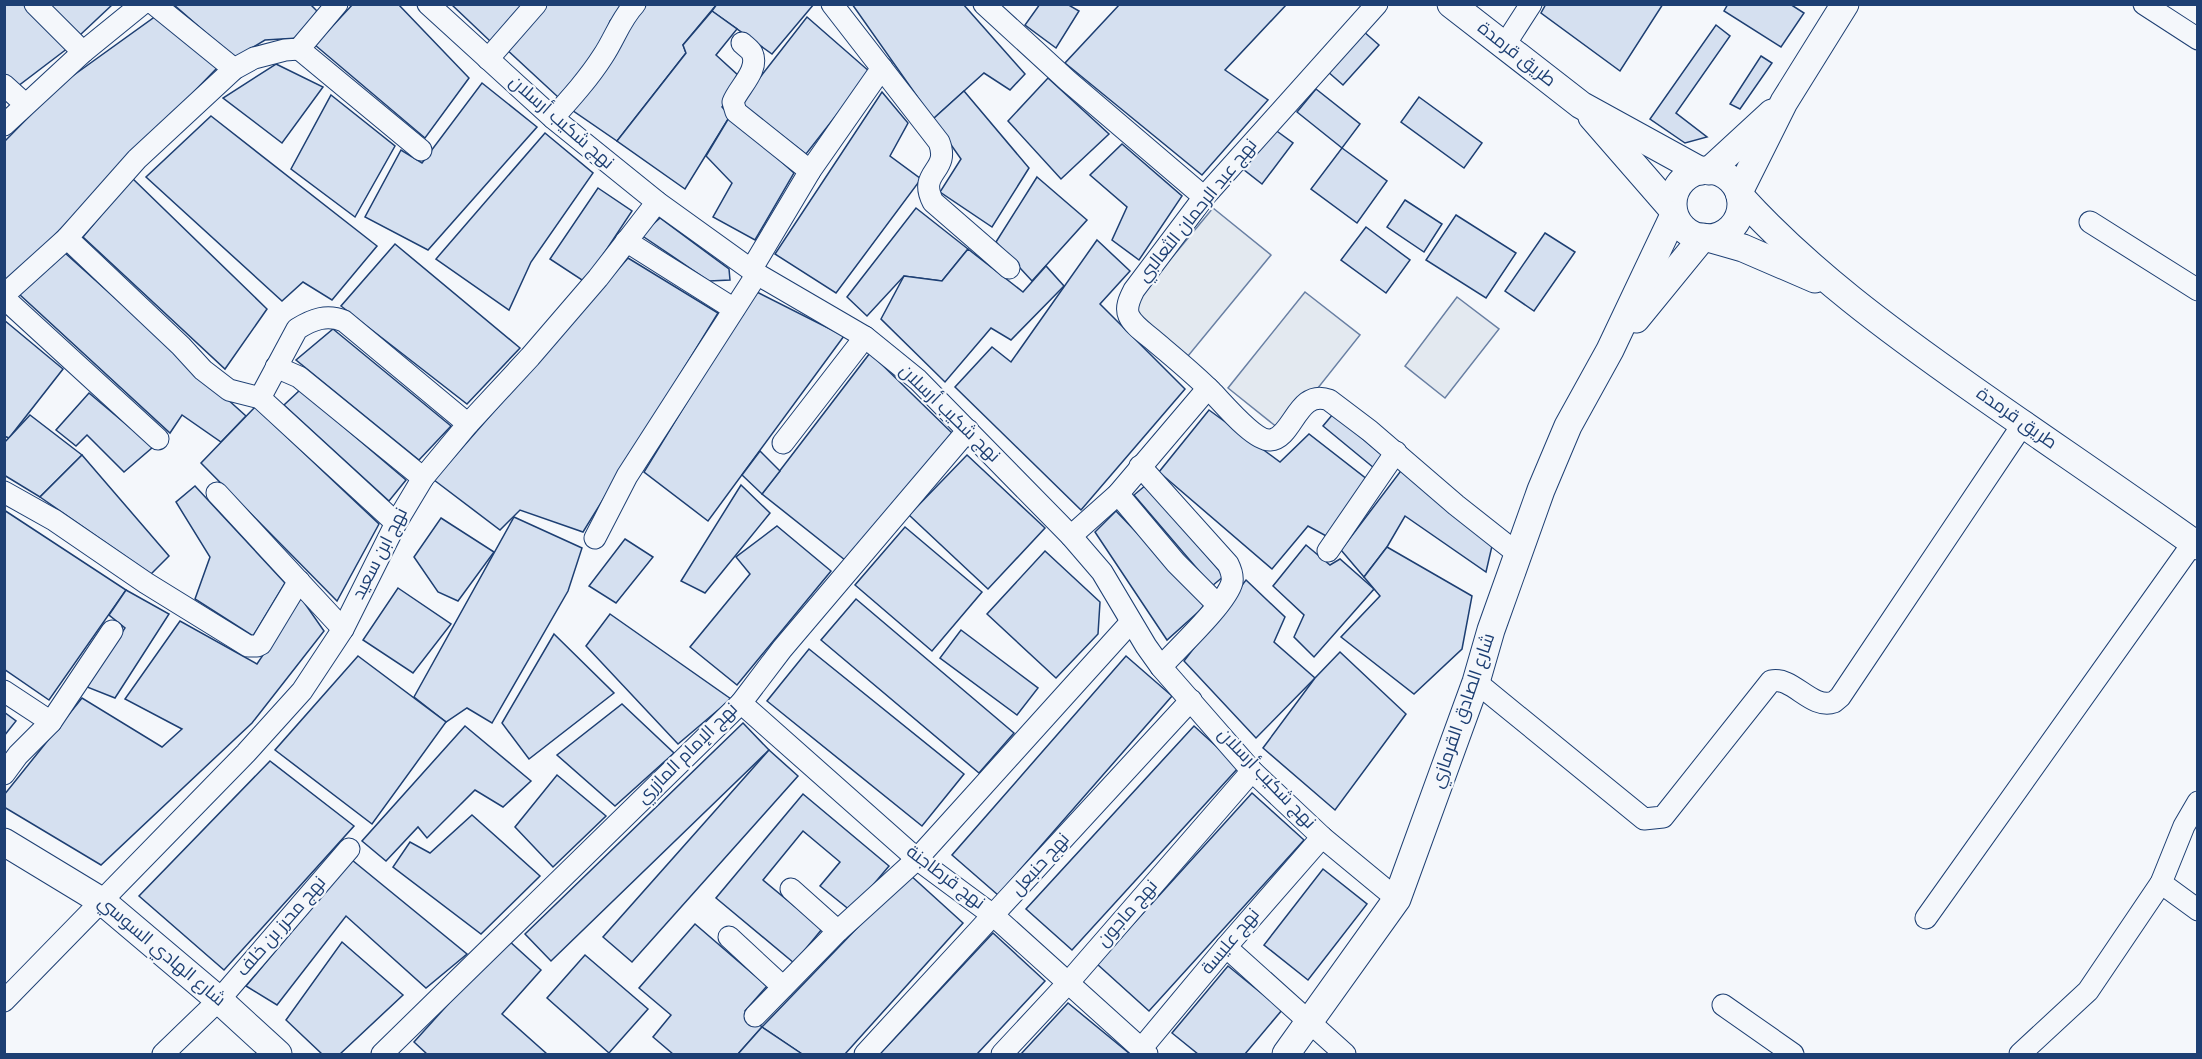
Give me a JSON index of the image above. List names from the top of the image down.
{
  "streets": {
    "main road": ["طريق قرمدة", "شارع الصادق القرمازي", "شارع الهادي السوسي"],
    "street": [
      "نهج شكيب أرسلان",
      "نهج عبد الرحمان الثعالبي",
      "نهج ابن سعيد",
      "نهج الإمام المازري",
      "نهج حنبعل",
      "نهج قرطاجنة",
      "نهج ماجون",
      "نهج محرز بن خلف",
      "نهج عليسة"
    ]
  },
  "crossings": [
    ["طريق قرمدة", "شارع الصادق القرمازي"],
    ["نهج شكيب أرسلان", "نهج ابن سعيد"],
    ["نهج شكيب أرسلان", "شارع الصادق القرمازي"],
    ["نهج شكيب أرسلان", "نهج الإمام المازري"],
    ["نهج شكيب أرسلان", "نهج حنبعل"],
    ["نهج شكيب أرسلان", "نهج ماجون"],
    ["نهج شكيب أرسلان", "نهج عليسة"],
    ["نهج ابن سعيد", "شارع الهادي السوسي"],
    ["نهج الإمام المازري", "نهج قرطاجنة"],
    ["نهج حنبعل", "نهج قرطاجنة"],
    ["نهج قرطاجنة", "نهج ماجون"],
    ["نهج قرطاجنة", "نهج عليسة"],
    ["نهج محرز بن خلف", "شارع الهادي السوسي"]
  ]
}
